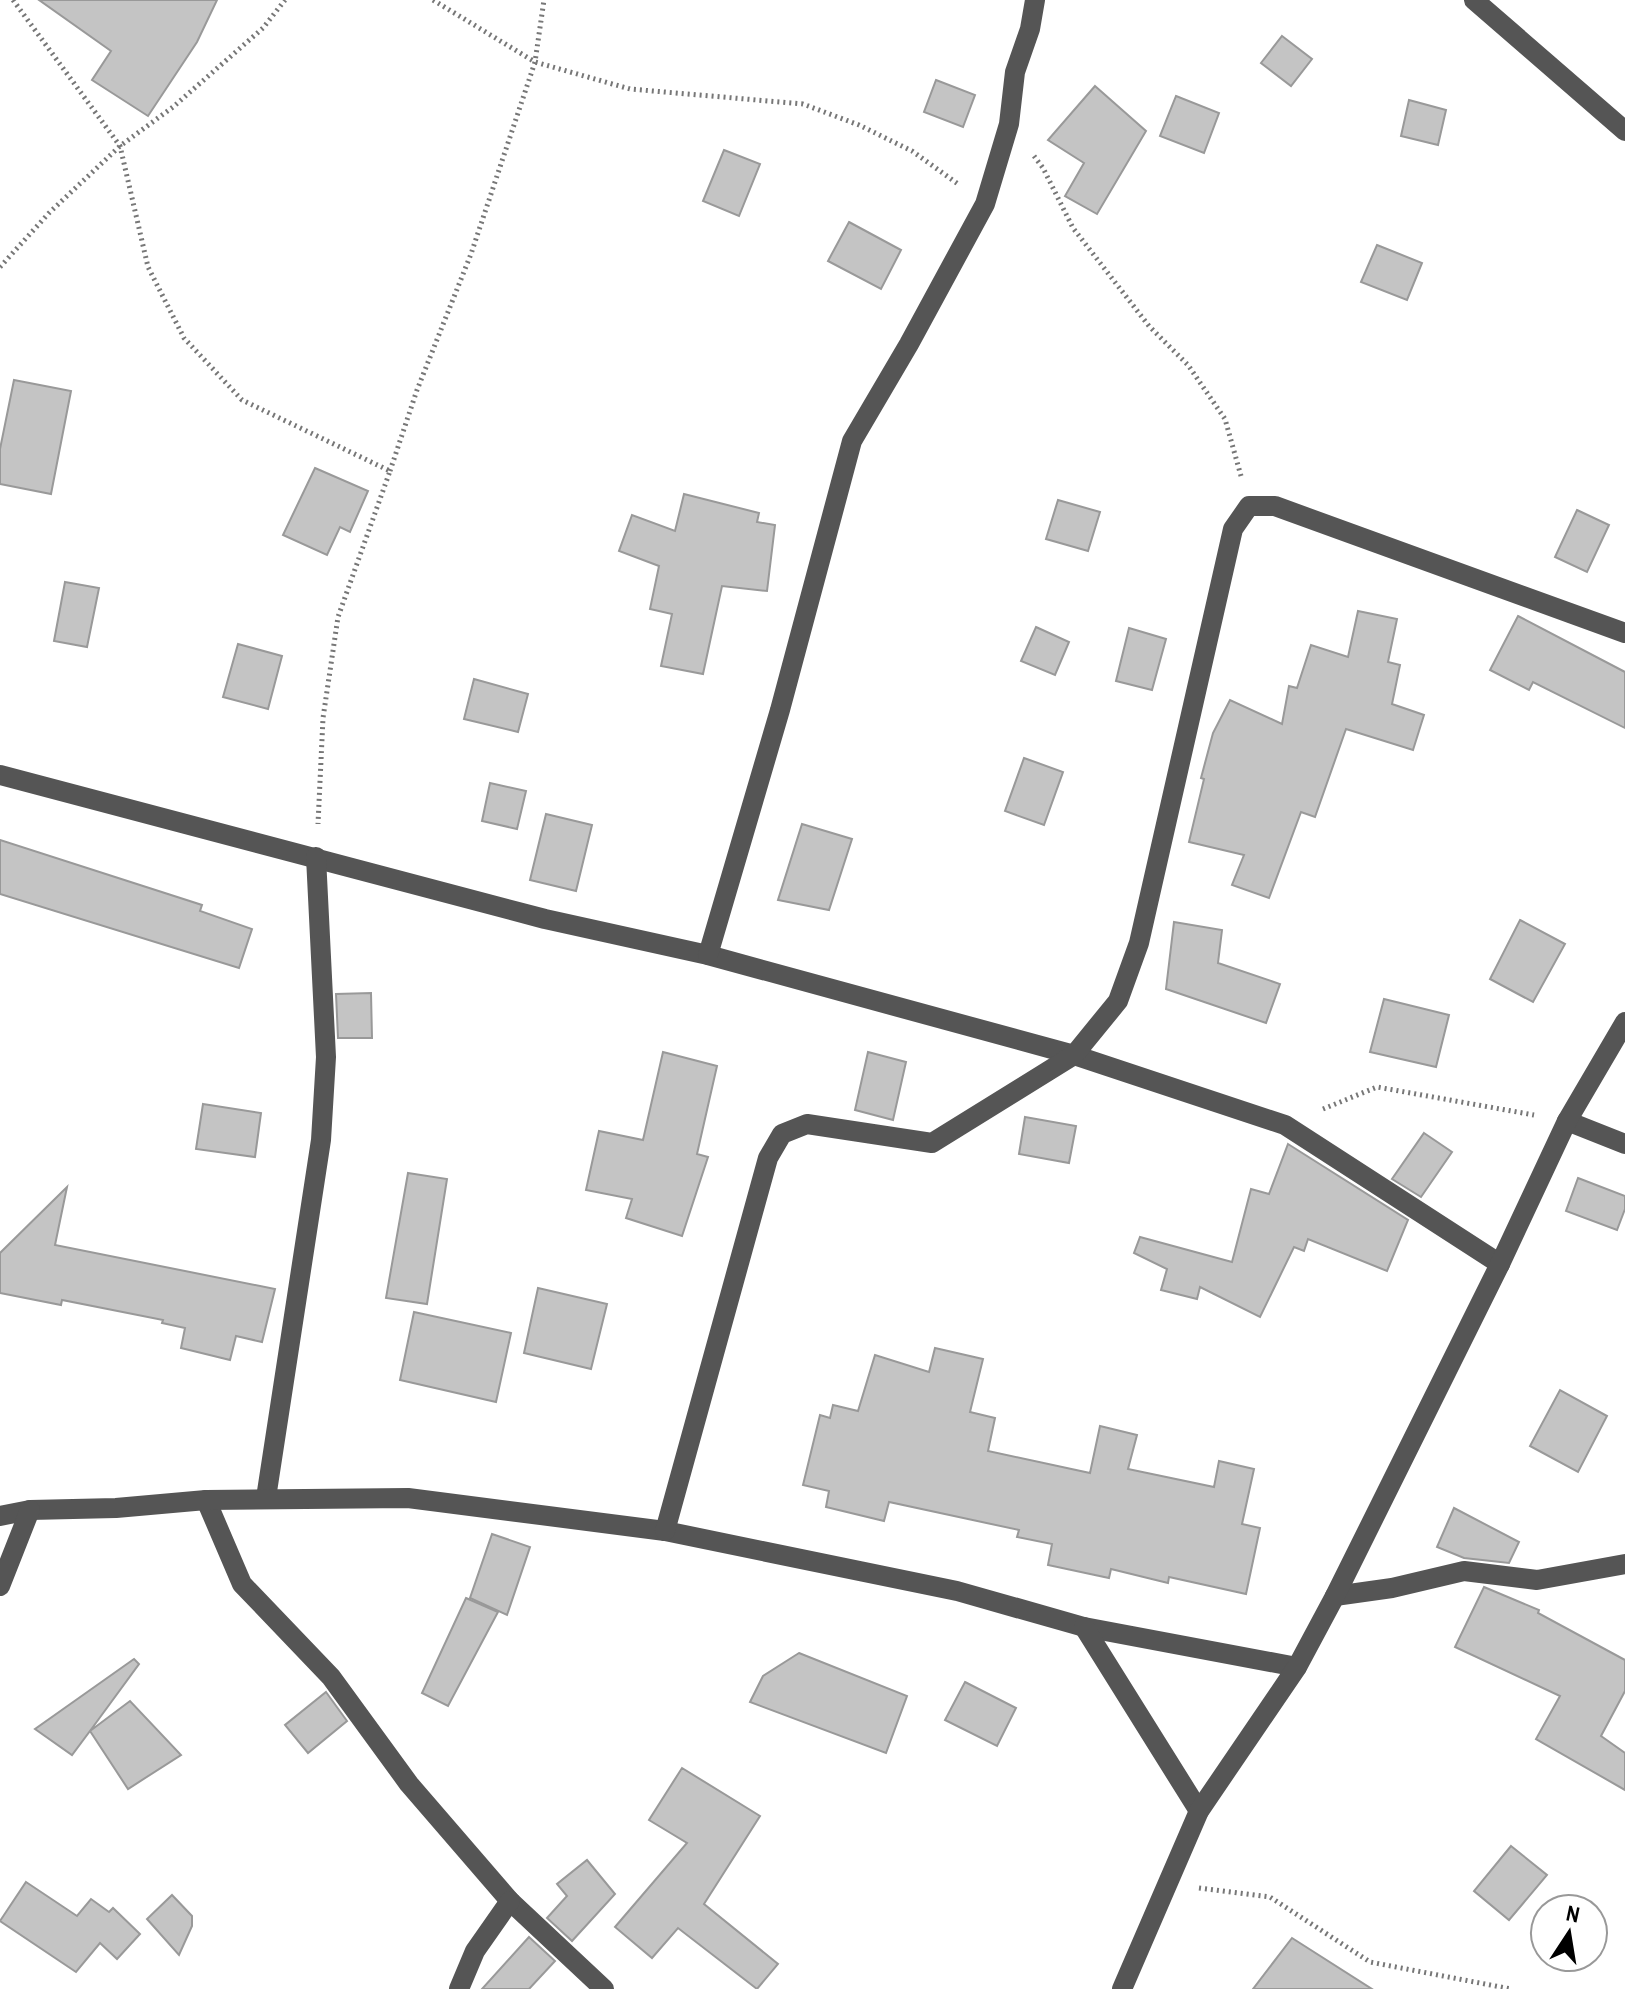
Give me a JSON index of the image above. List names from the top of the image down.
{
  "north": "top"
}
